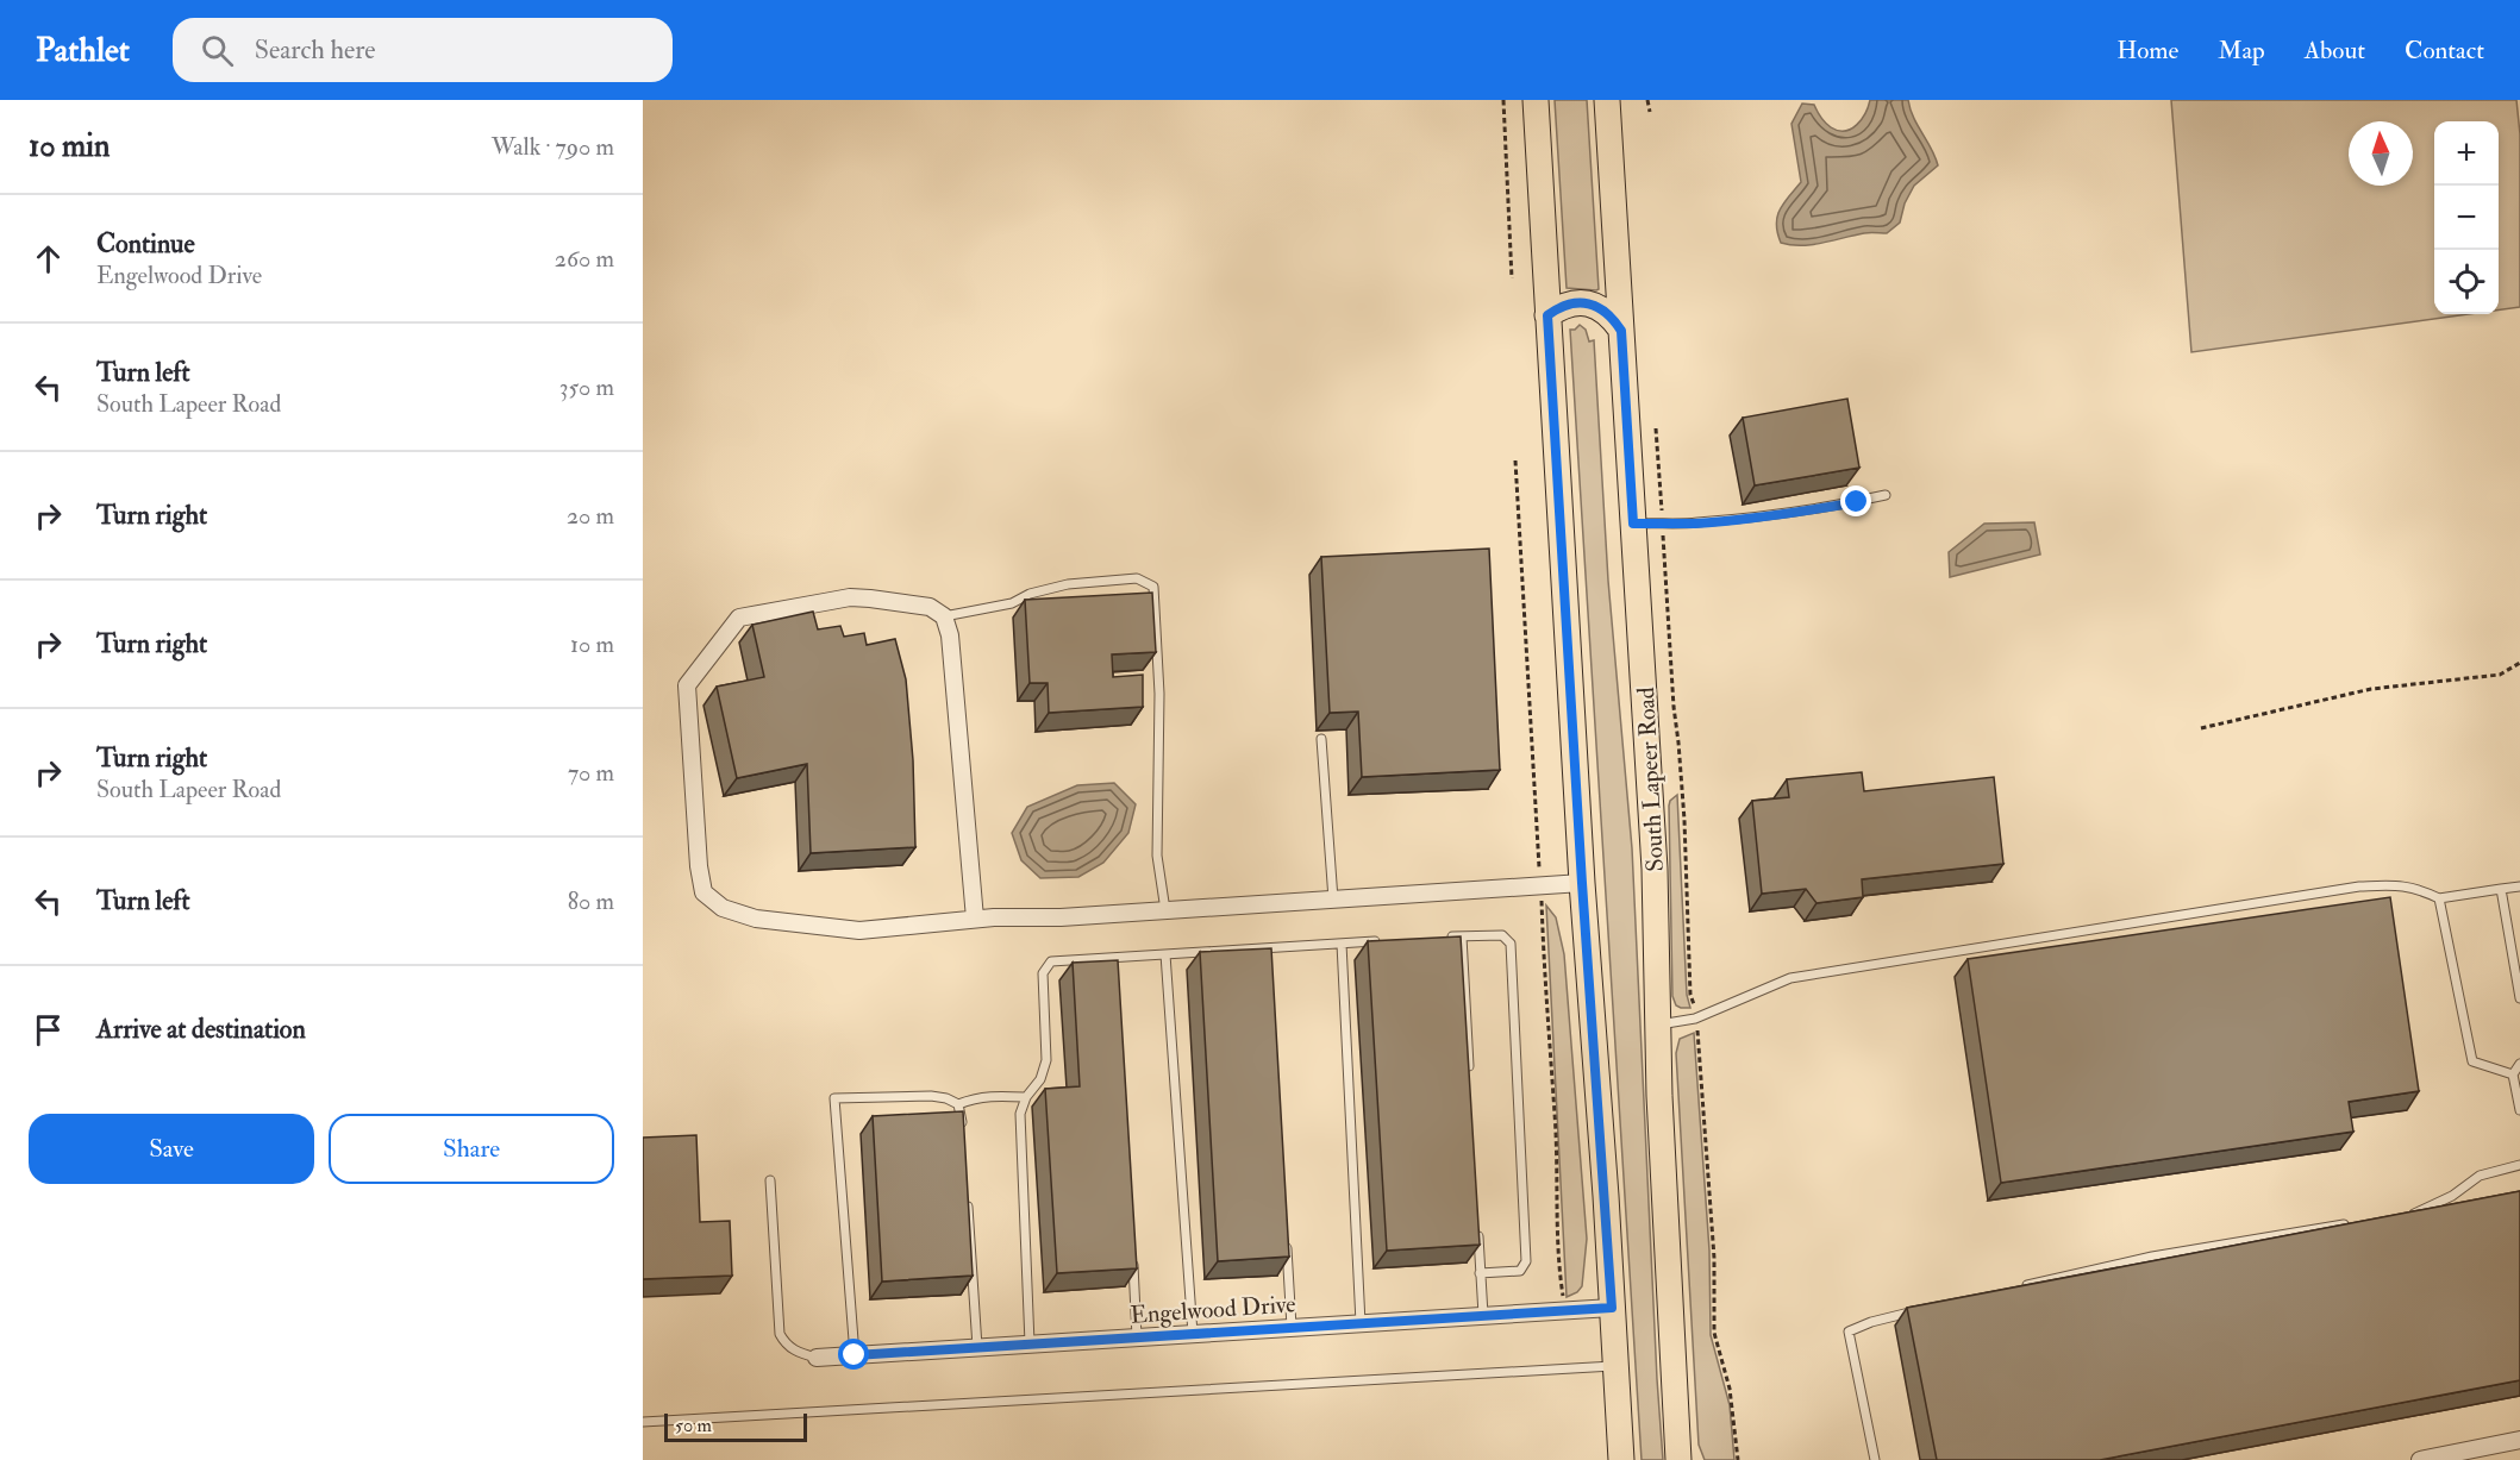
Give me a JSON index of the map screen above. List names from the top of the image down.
{
  "streets": {
    "main road": ["South Lapeer Road"],
    "street": ["Engelwood Drive"]
  },
  "scale_bar": "50 m",
  "north": "top",
  "page": {
    "header": "Pathlet",
    "search": "Search here",
    "nav": [
      "Home",
      "Map",
      "About",
      "Contact"
    ],
    "heading": ["10 min", "Walk · 790 m"],
    "map_buttons": ["+", "−"],
    "list": [
      ["Continue", "Engelwood Drive", "260 m"],
      ["Turn left", "South Lapeer Road", "350 m"],
      ["Turn right", "20 m"],
      ["Turn right", "10 m"],
      ["Turn right", "South Lapeer Road", "70 m"],
      ["Turn left", "80 m"],
      "Arrive at destination"
    ],
    "buttons": ["Save", "Share"],
    "scale": "50 m"
  }
}
